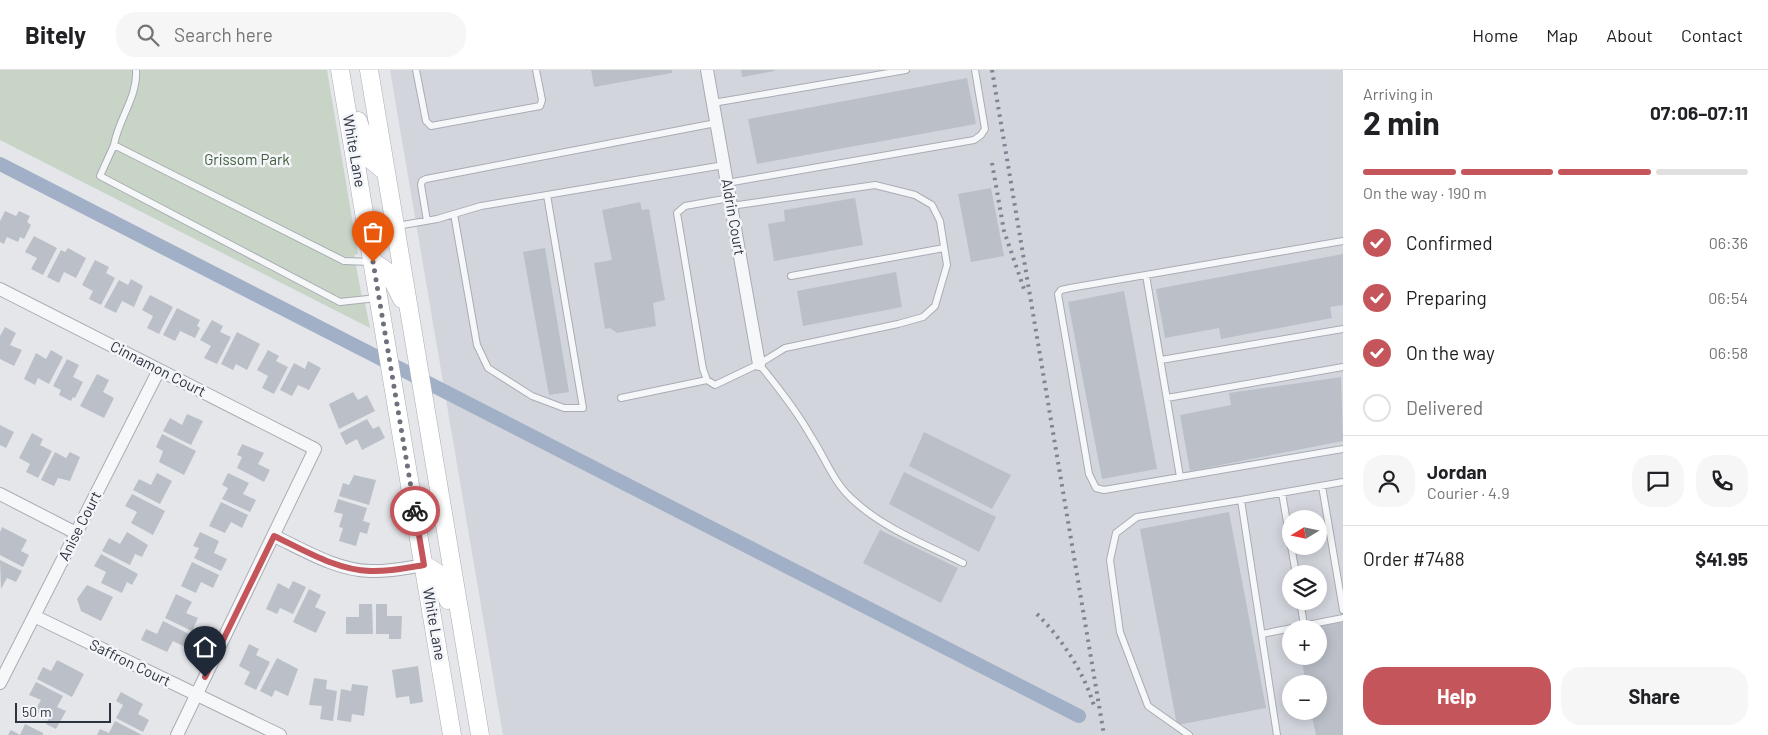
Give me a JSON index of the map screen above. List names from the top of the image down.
{
  "streets": {
    "main road": ["White Lane"],
    "street": [
      "Aldrin Court",
      "Cinnamon Court",
      "Anise Court",
      "Saffron Court"
    ]
  },
  "crossings": [
    ["Cinnamon Court", "Anise Court"],
    ["Anise Court", "Saffron Court"]
  ],
  "parks": ["Grissom Park"],
  "scale_bar": "50 m",
  "north": "left",
  "page": {
    "header": "Bitely",
    "search": "Search here",
    "nav": [
      "Home",
      "Map",
      "About",
      "Contact"
    ],
    "heading": ["2 min", "Arriving in", "07:06–07:11"],
    "panel": [
      "Jordan",
      "Courier · 4.9",
      "Order #7488",
      "$41.95"
    ],
    "bar": "On the way · 190 m",
    "list": [
      ["Confirmed", "06:36"],
      ["Preparing", "06:54"],
      ["On the way", "06:58"],
      "Delivered"
    ],
    "map_buttons": ["+", "−"],
    "buttons": ["Help", "Share"],
    "scale": "50 m"
  }
}
